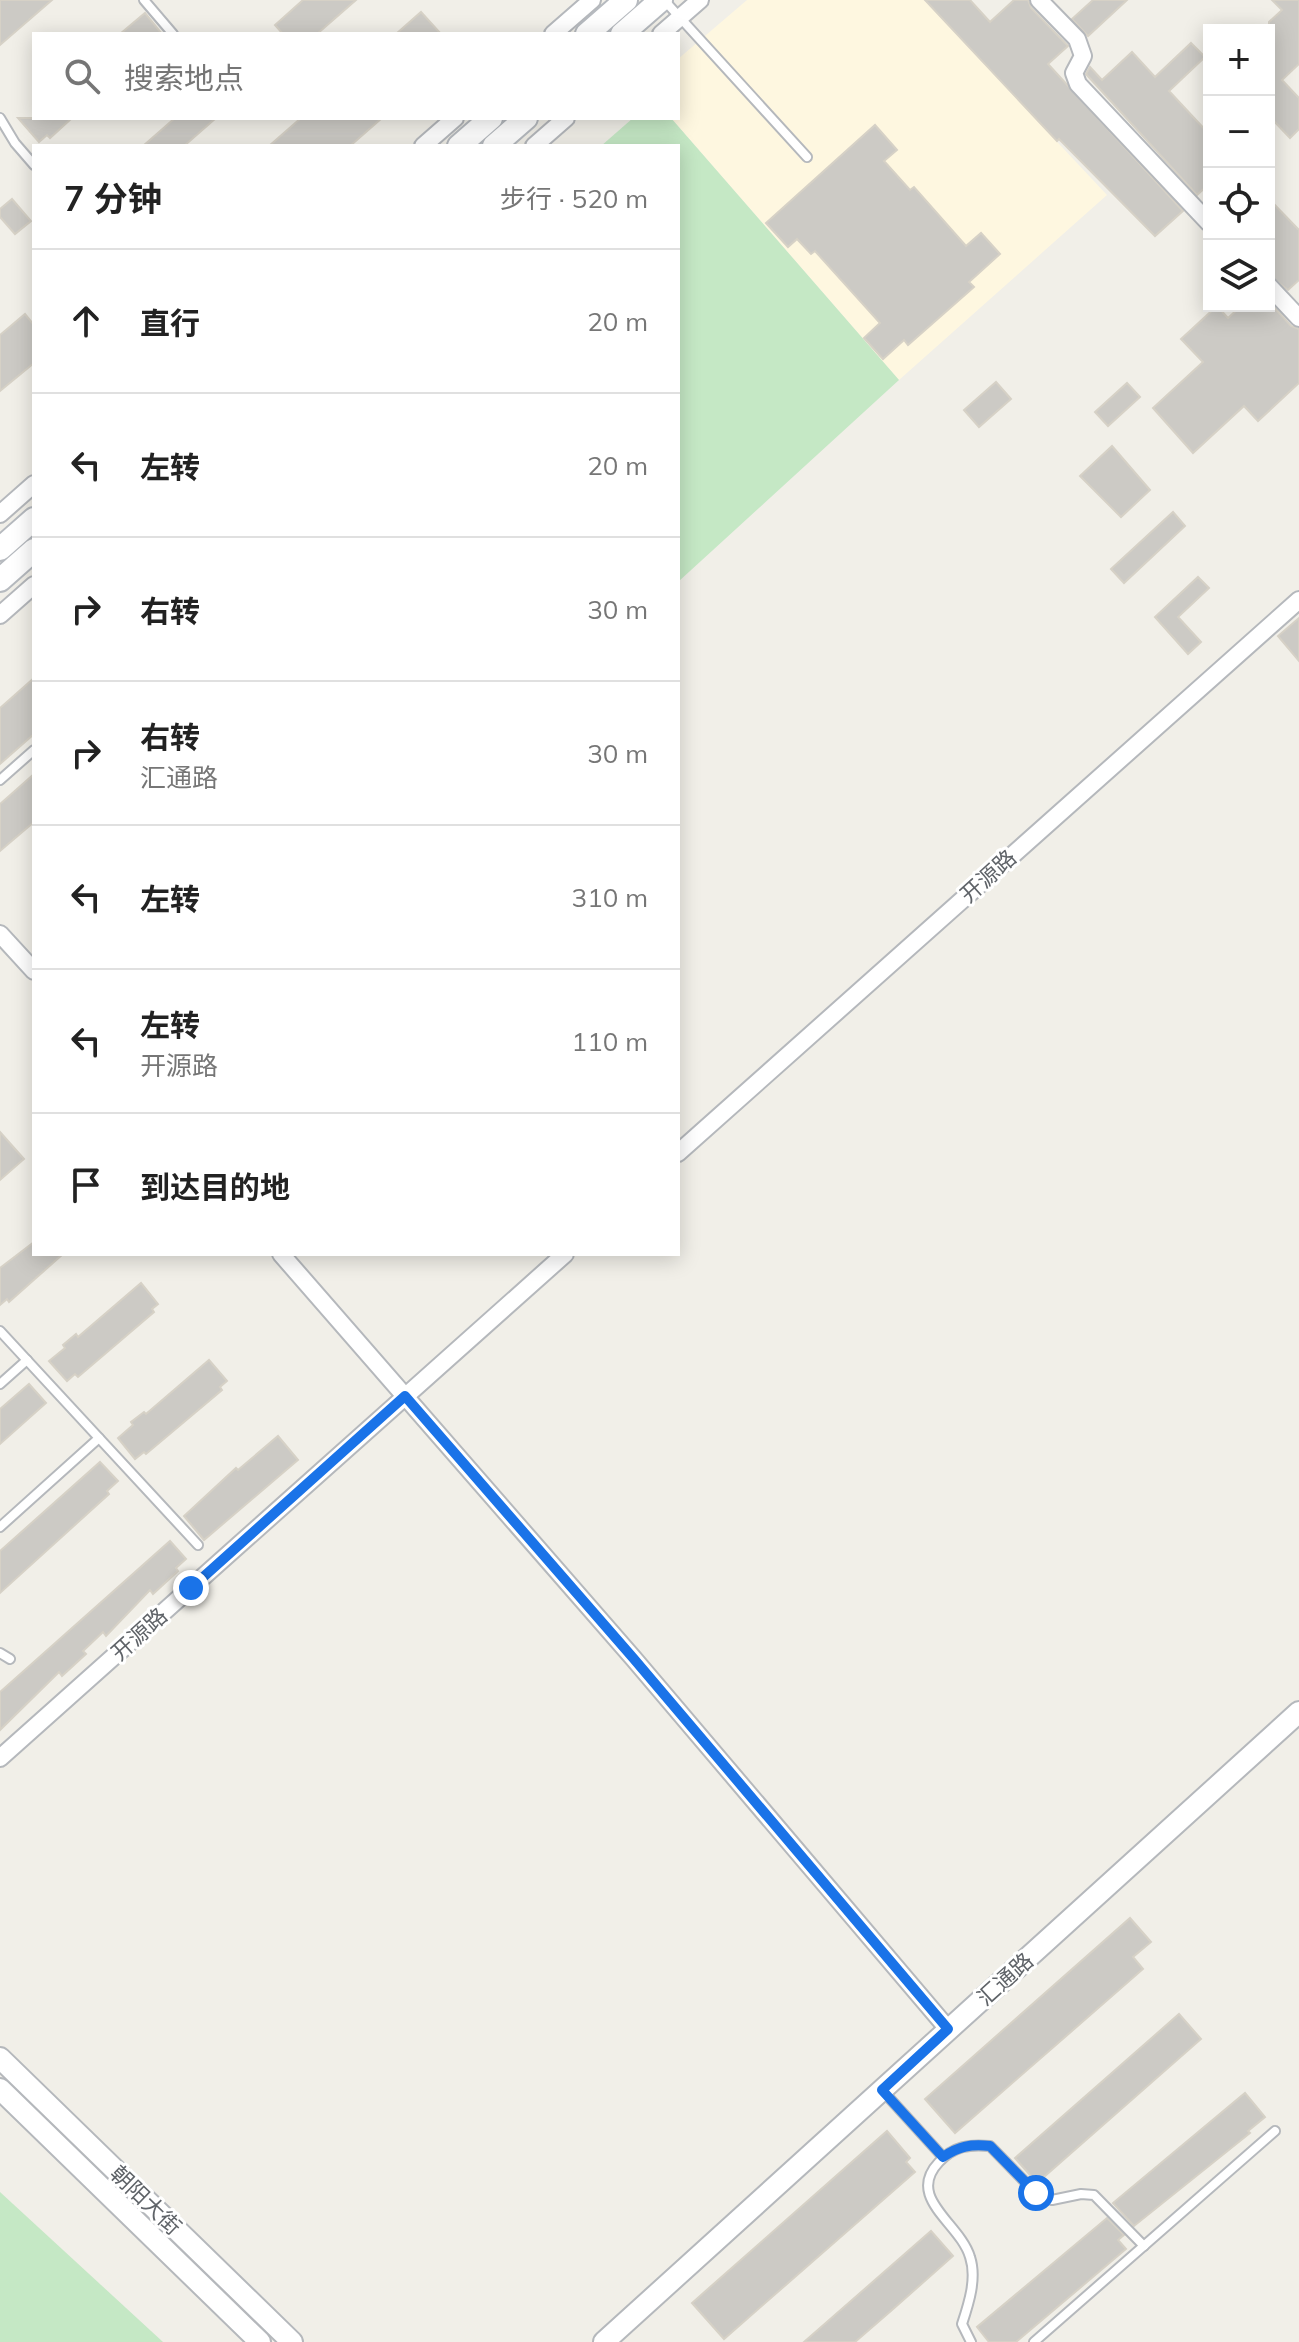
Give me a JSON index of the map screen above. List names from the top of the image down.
{
  "streets": {
    "street": ["开源路", "汇通路", "朝阳大街"]
  },
  "page": {
    "map_buttons": ["+", "−"],
    "search": "搜索地点",
    "heading": ["7 分钟", "步行 · 520 m"],
    "list": [
      ["直行", "20 m"],
      ["左转", "20 m"],
      ["右转", "30 m"],
      ["右转", "汇通路", "30 m"],
      ["左转", "310 m"],
      ["左转", "开源路", "110 m"],
      "到达目的地"
    ]
  }
}
